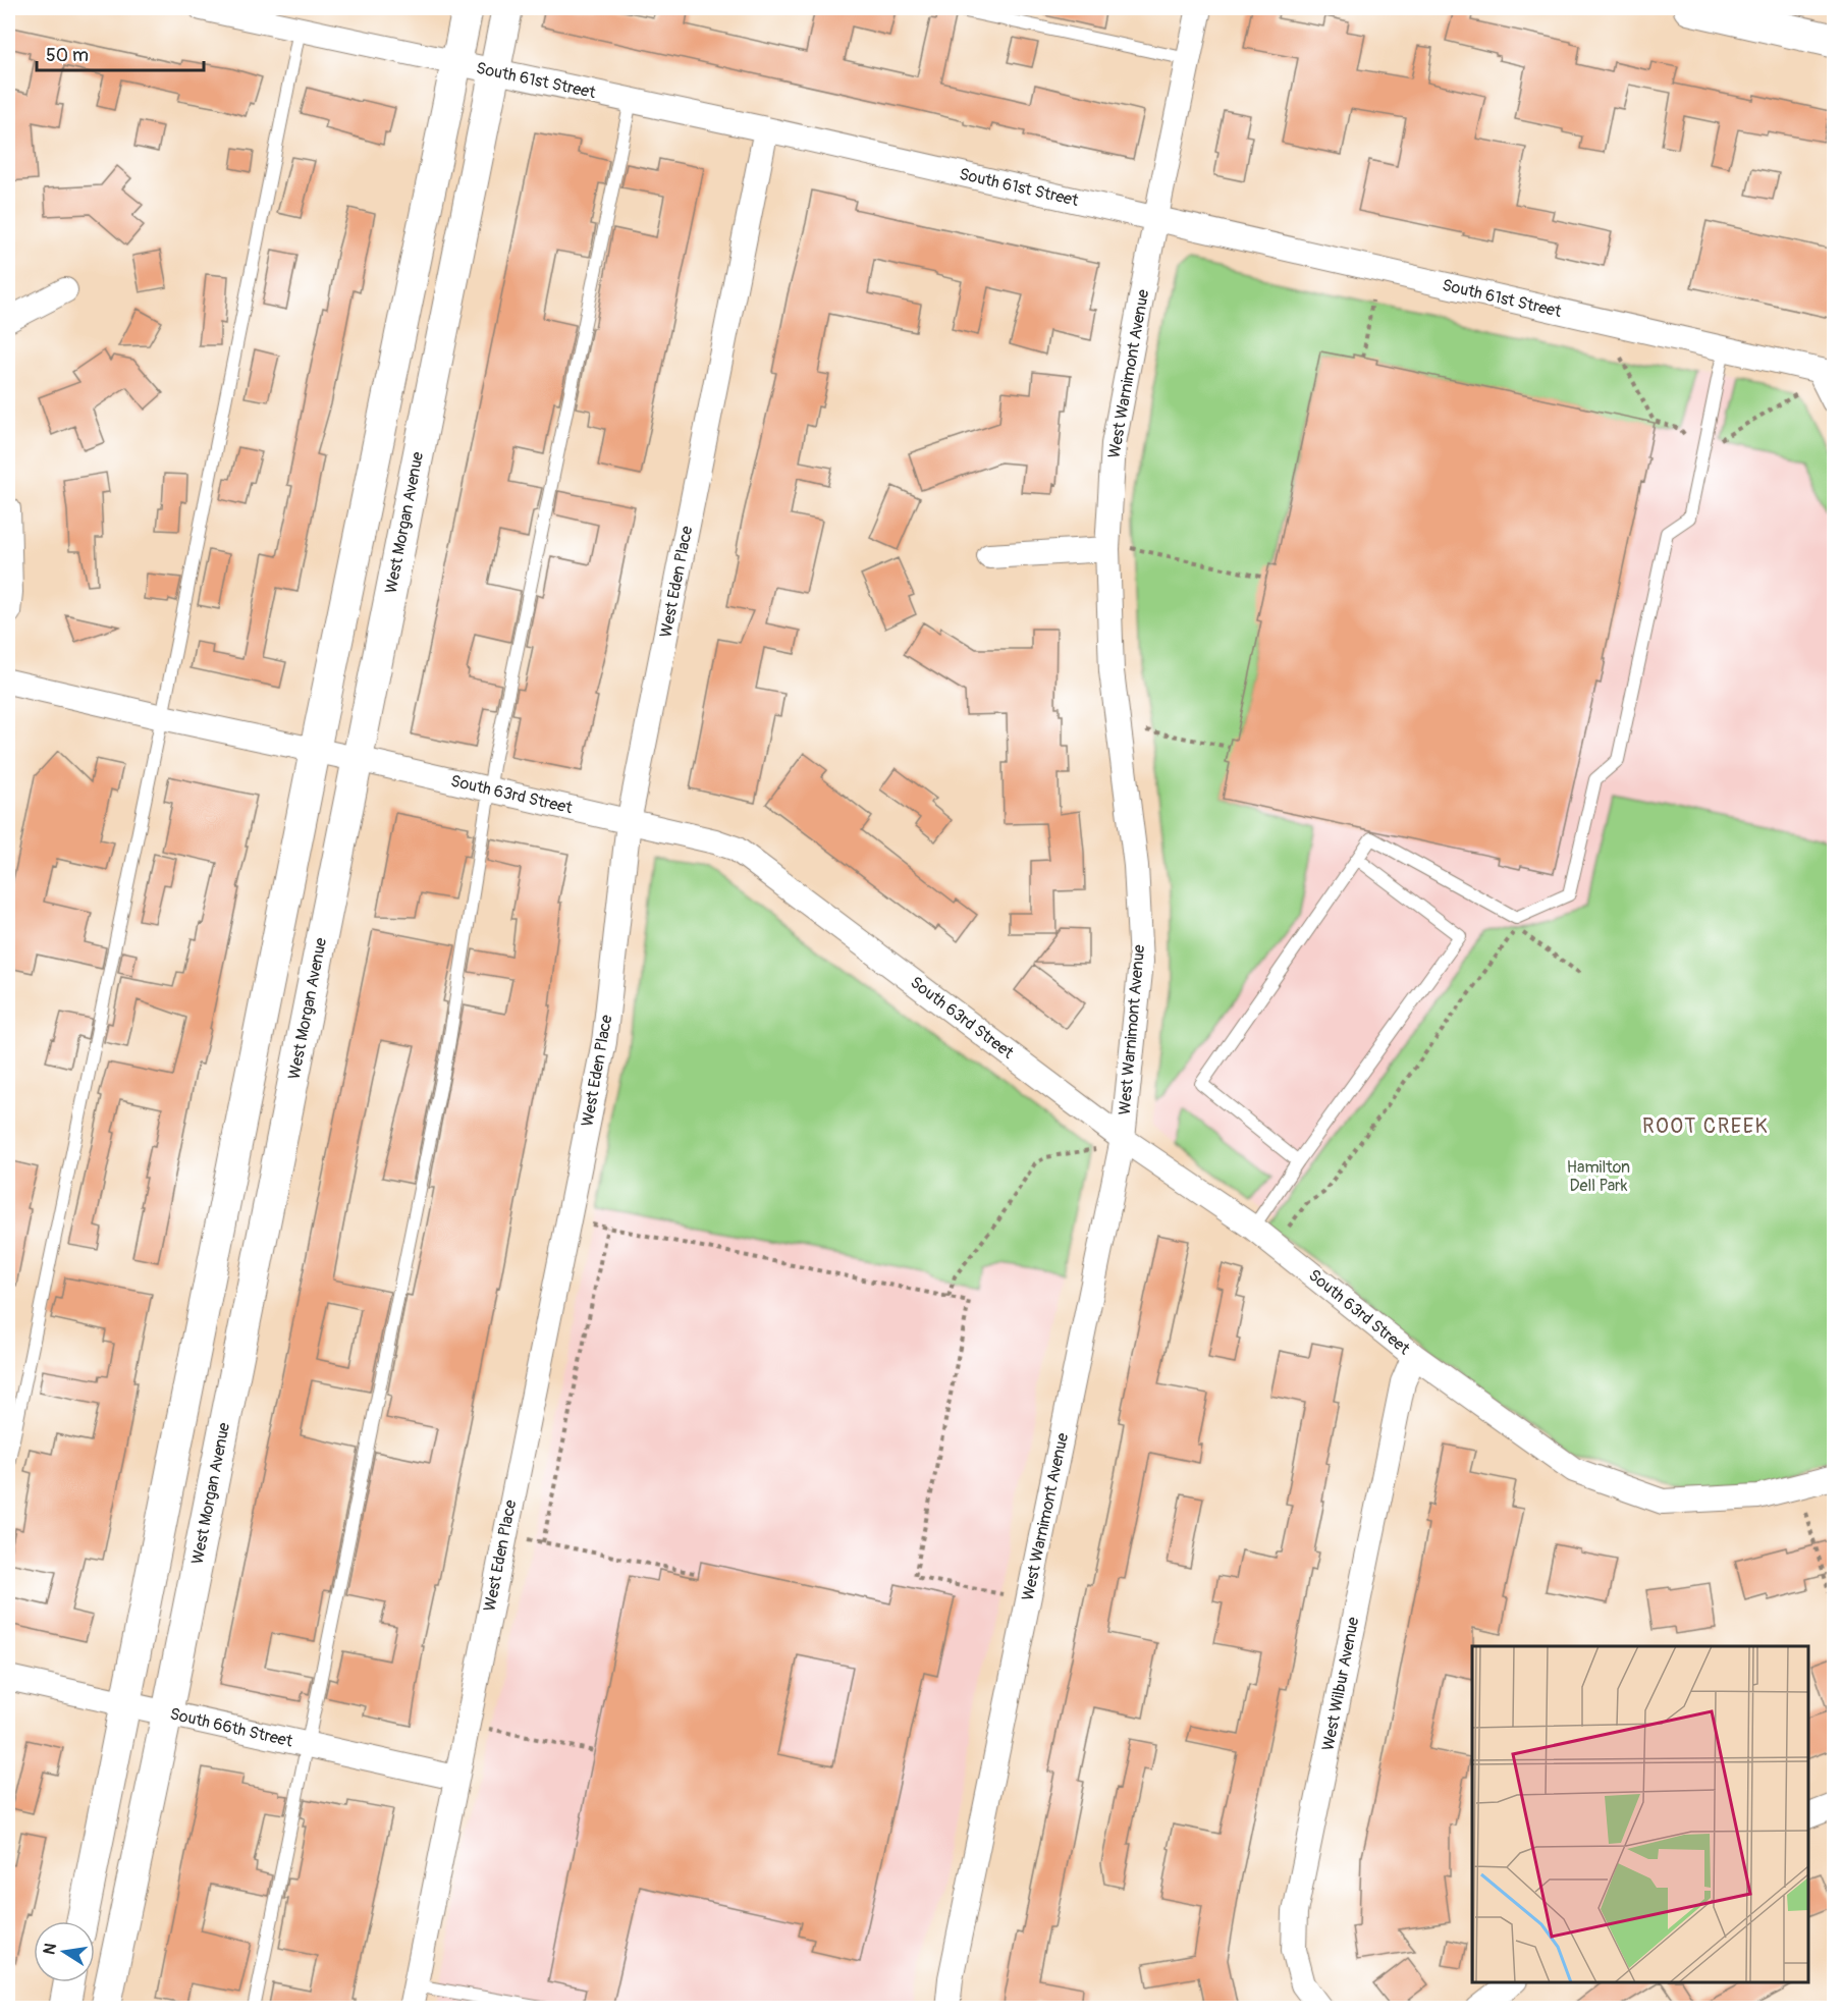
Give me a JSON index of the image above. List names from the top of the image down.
{
  "streets": {
    "street": [
      "South 61st Street",
      "West Warnimont Avenue",
      "West Morgan Avenue",
      "West Eden Place",
      "South 63rd Street",
      "West Wilbur Avenue",
      "South 66th Street"
    ]
  },
  "crossings": [
    ["South 61st Street", "West Warnimont Avenue"],
    ["South 61st Street", "West Morgan Avenue"],
    ["South 61st Street", "West Eden Place"],
    ["West Warnimont Avenue", "South 63rd Street"],
    ["West Morgan Avenue", "South 63rd Street"],
    ["West Morgan Avenue", "South 66th Street"],
    ["West Eden Place", "South 63rd Street"],
    ["West Eden Place", "South 66th Street"],
    ["South 63rd Street", "West Wilbur Avenue"]
  ],
  "districts": ["ROOT CREEK"],
  "parks": ["Hamilton Dell Park"],
  "scale_bar": "50 m",
  "north": "left"
}
